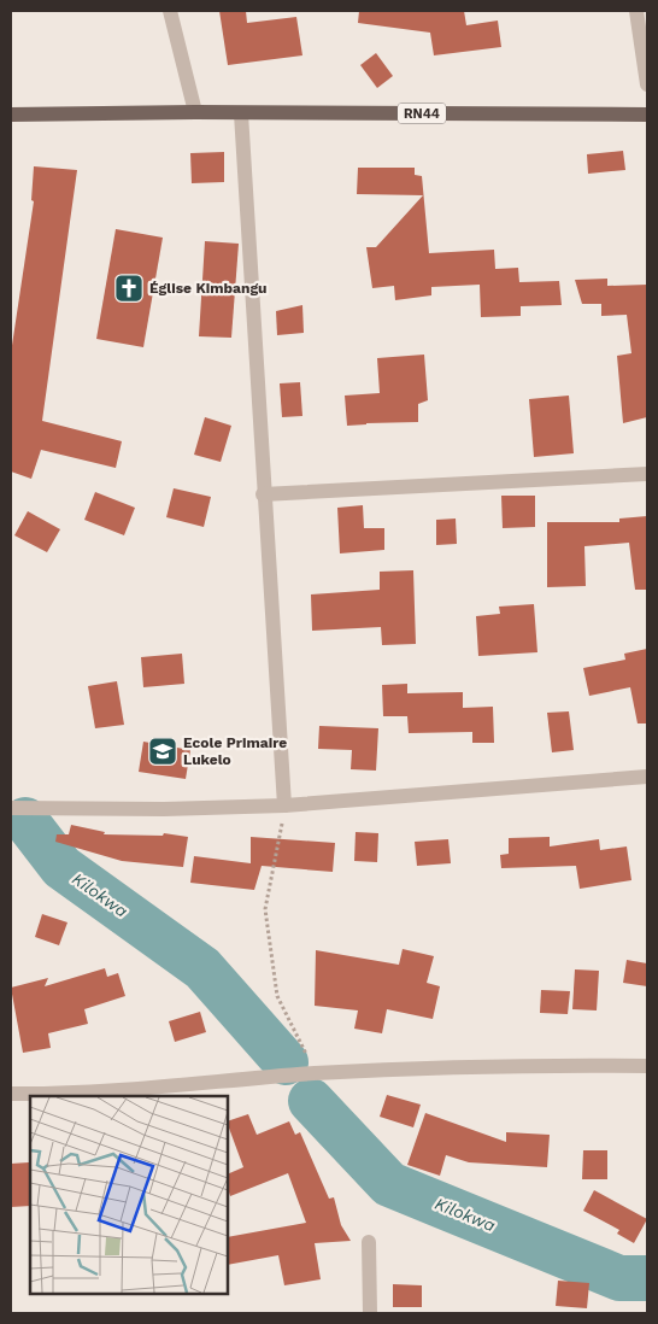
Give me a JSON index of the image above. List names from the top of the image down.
{
  "streets": {
    "main road": ["RN44"]
  },
  "water": ["Kilokwa"],
  "places": {
    "church": ["Église Kimbangu"],
    "school or university": ["Ecole Primaire Lukelo"]
  }
}
